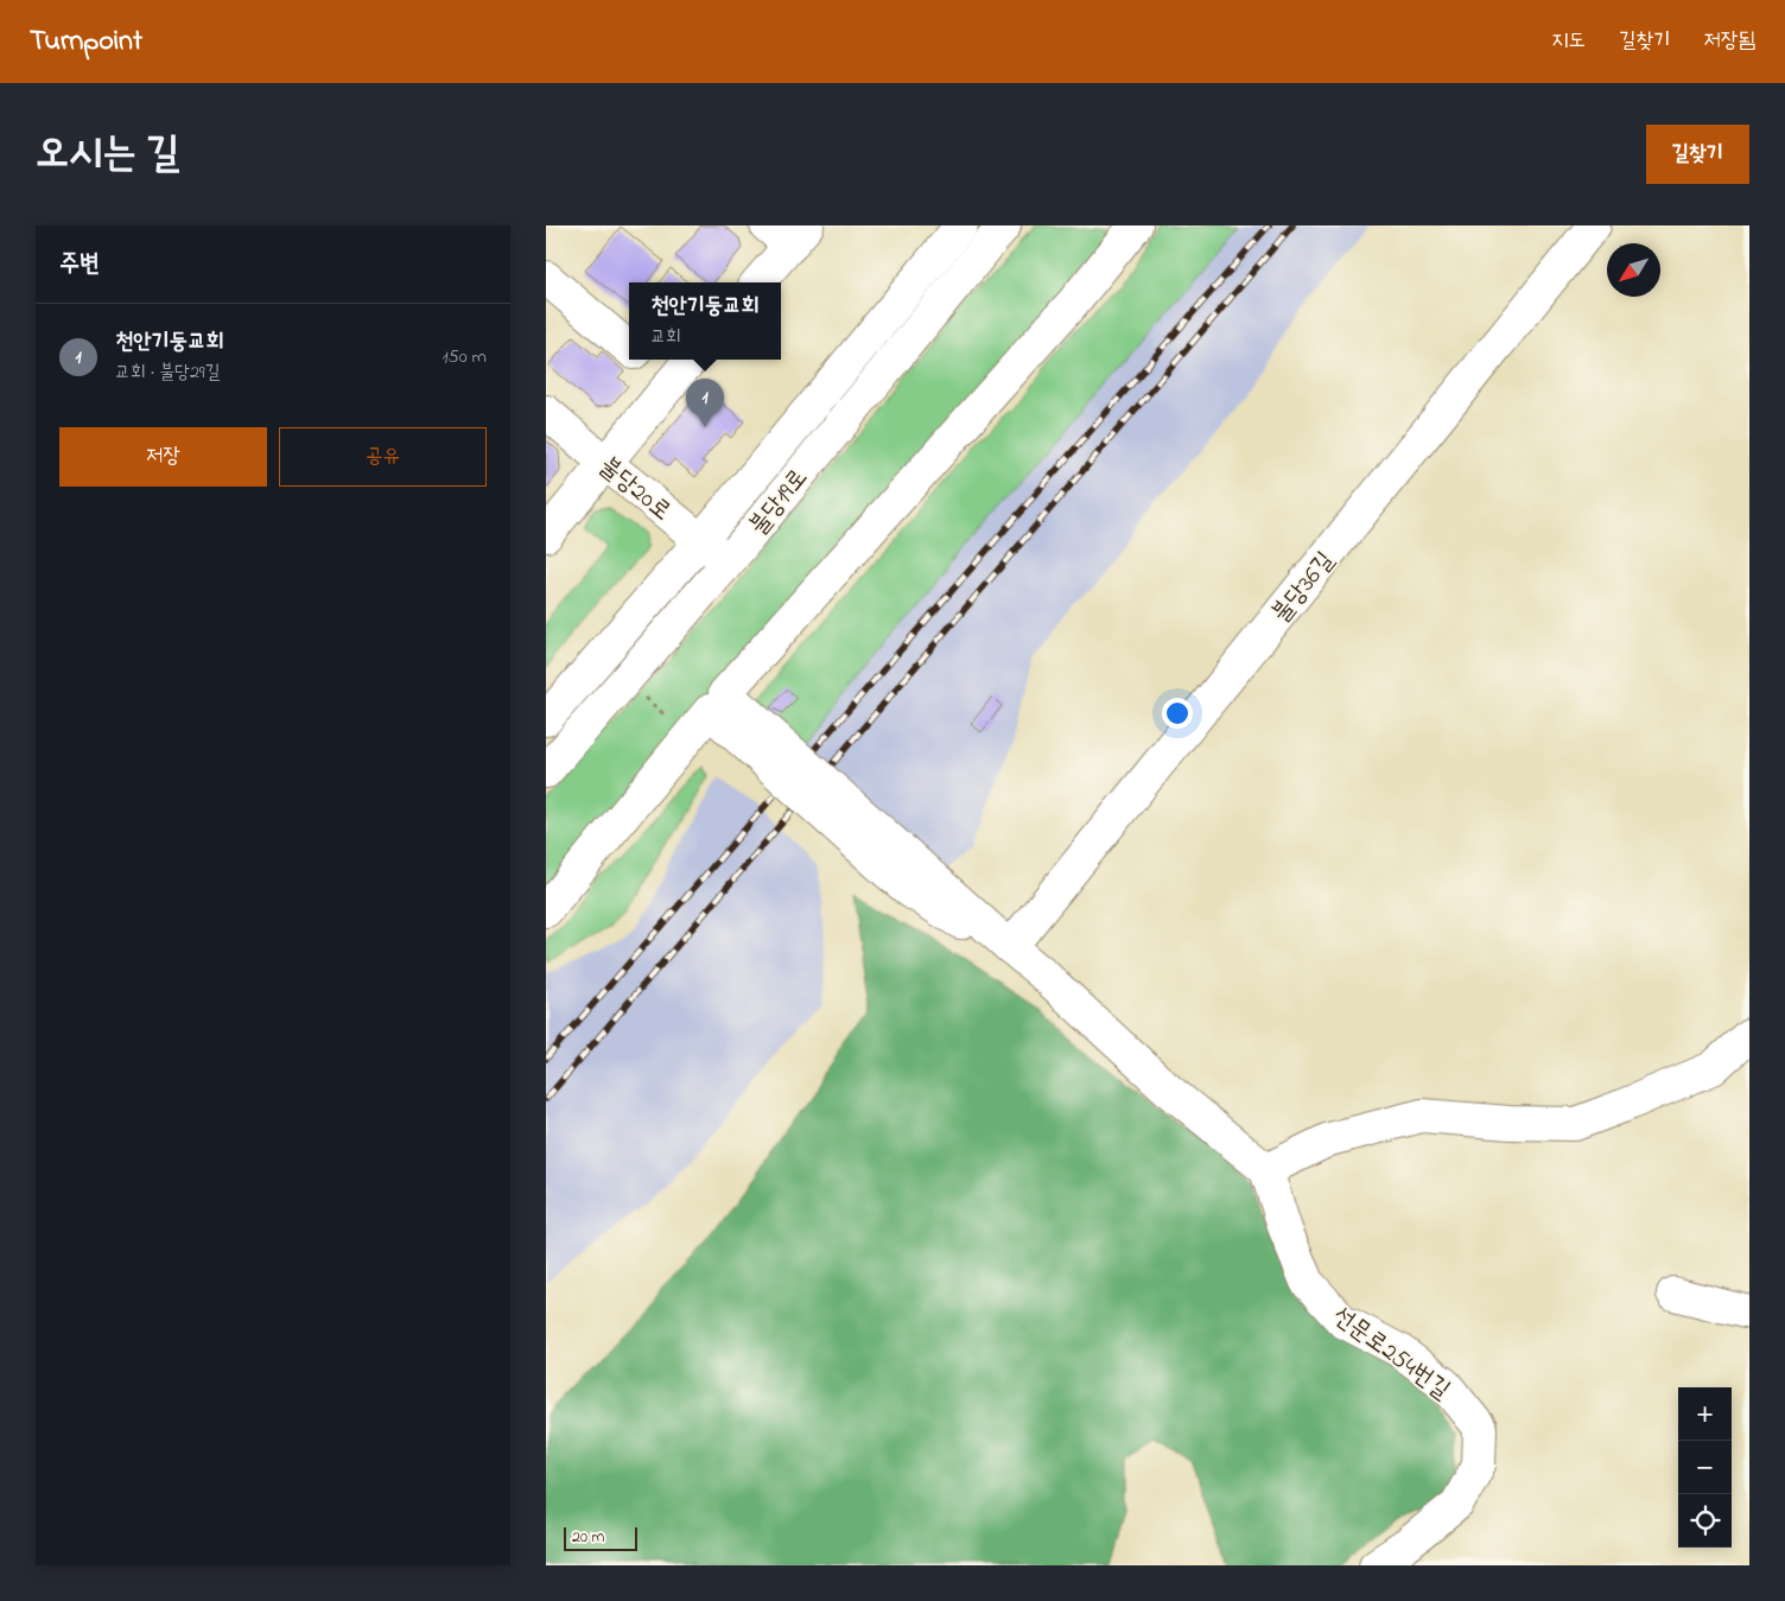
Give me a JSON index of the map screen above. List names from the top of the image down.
{
  "streets": {
    "street": [
      "불당20로",
      "불당19로",
      "불당36길",
      "선문로254번길"
    ]
  },
  "crossings": [
    ["불당20로", "불당19로"]
  ],
  "scale_bar": "20 m",
  "north": "bottom left",
  "page": {
    "header": "Turnpoint",
    "nav": ["지도", "길찾기", "저장됨"],
    "title": "오시는 길",
    "buttons": [
      "길찾기",
      ["저장", "공유"]
    ],
    "heading": "주변",
    "popup": ["천안기둥교회", "교회"],
    "list": [
      {
        "mark": "1",
        "name": "천안기둥교회",
        "note": "교회 · 불당29길",
        "value": "150 m"
      }
    ],
    "pins": "1",
    "map_buttons": ["+", "−"],
    "scale": "20 m"
  }
}
